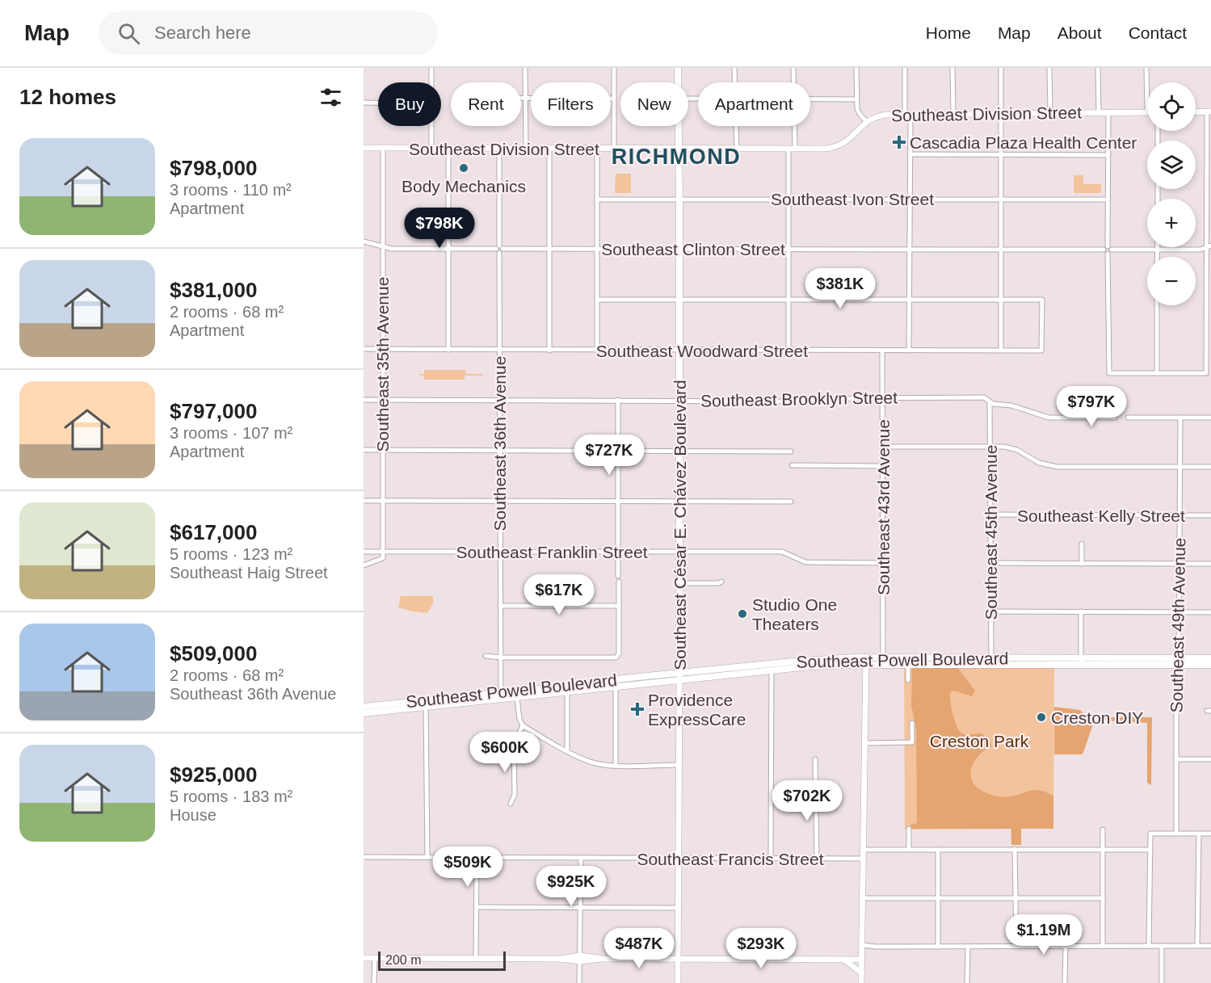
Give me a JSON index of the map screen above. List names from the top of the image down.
{
  "streets": {
    "main road": ["Southeast Division Street", "Southeast César E. Chávez Boulevard", "Southeast Powell Boulevard"],
    "street": [
      "Southeast Ivon Street",
      "Southeast Clinton Street",
      "Southeast Woodward Street",
      "Southeast 35th Avenue",
      "Southeast Brooklyn Street",
      "Southeast 36th Avenue",
      "Southeast 43rd Avenue",
      "Southeast Kelly Street",
      "Southeast 45th Avenue",
      "Southeast Franklin Street",
      "Southeast 49th Avenue",
      "Southeast Francis Street"
    ]
  },
  "crossings": [
    ["Southeast Division Street", "Southeast 35th Avenue"],
    ["Southeast Division Street", "Southeast 36th Avenue"],
    ["Southeast Division Street", "Southeast César E. Chávez Boulevard"],
    ["Southeast Ivon Street", "Southeast César E. Chávez Boulevard"],
    ["Southeast Clinton Street", "Southeast 35th Avenue"],
    ["Southeast Clinton Street", "Southeast 36th Avenue"],
    ["Southeast Clinton Street", "Southeast César E. Chávez Boulevard"],
    ["Southeast Woodward Street", "Southeast 35th Avenue"],
    ["Southeast Woodward Street", "Southeast 36th Avenue"],
    ["Southeast Woodward Street", "Southeast 43rd Avenue"],
    ["Southeast Woodward Street", "Southeast César E. Chávez Boulevard"],
    ["Southeast 35th Avenue", "Southeast Brooklyn Street"],
    ["Southeast 35th Avenue", "Southeast Franklin Street"],
    ["Southeast Brooklyn Street", "Southeast 36th Avenue"],
    ["Southeast Brooklyn Street", "Southeast 43rd Avenue"],
    ["Southeast Brooklyn Street", "Southeast César E. Chávez Boulevard"],
    ["Southeast Brooklyn Street", "Southeast 45th Avenue"],
    ["Southeast 36th Avenue", "Southeast Franklin Street"],
    ["Southeast 36th Avenue", "Southeast Powell Boulevard"],
    ["Southeast 43rd Avenue", "Southeast Franklin Street"],
    ["Southeast 43rd Avenue", "Southeast Powell Boulevard"],
    ["Southeast Kelly Street", "Southeast 45th Avenue"],
    ["Southeast Kelly Street", "Southeast 49th Avenue"],
    ["Southeast César E. Chávez Boulevard", "Southeast Franklin Street"],
    ["Southeast César E. Chávez Boulevard", "Southeast Powell Boulevard"],
    ["Southeast César E. Chávez Boulevard", "Southeast Francis Street"],
    ["Southeast 45th Avenue", "Southeast Powell Boulevard"],
    ["Southeast 49th Avenue", "Southeast Powell Boulevard"]
  ],
  "districts": ["RICHMOND"],
  "parks": ["Creston Park"],
  "places": {
    "health": ["Cascadia Plaza Health Center", "Providence ExpressCare"],
    "other": ["Body Mechanics", "Studio One Theaters", "Creston DIY"]
  },
  "scale_bar": "200 m",
  "page": {
    "header": "Map",
    "search": "Search here",
    "nav": [
      "Home",
      "Map",
      "About",
      "Contact"
    ],
    "heading": "12 homes",
    "map_buttons": ["+", "−"],
    "chip": [
      "Buy",
      "Rent",
      "Filters",
      "New",
      "Apartment"
    ],
    "list": [
      {
        "name": "$798,000",
        "note": "3 rooms · 110 m² · Apartment"
      },
      {
        "name": "$381,000",
        "note": "2 rooms · 68 m² · Apartment"
      },
      {
        "name": "$797,000",
        "note": "3 rooms · 107 m² · Apartment"
      },
      {
        "name": "$617,000",
        "note": "5 rooms · 123 m² · Southeast Haig Street"
      },
      {
        "name": "$509,000",
        "note": "2 rooms · 68 m² · Southeast 36th Avenue"
      },
      {
        "name": "$925,000",
        "note": "5 rooms · 183 m² · House"
      }
    ],
    "price": [
      "$798K",
      "$381K",
      "$797K",
      "$727K",
      "$617K",
      "$600K",
      "$702K",
      "$509K",
      "$925K",
      "$1.19M",
      "$487K",
      "$293K"
    ],
    "scale": "200 m"
  }
}
